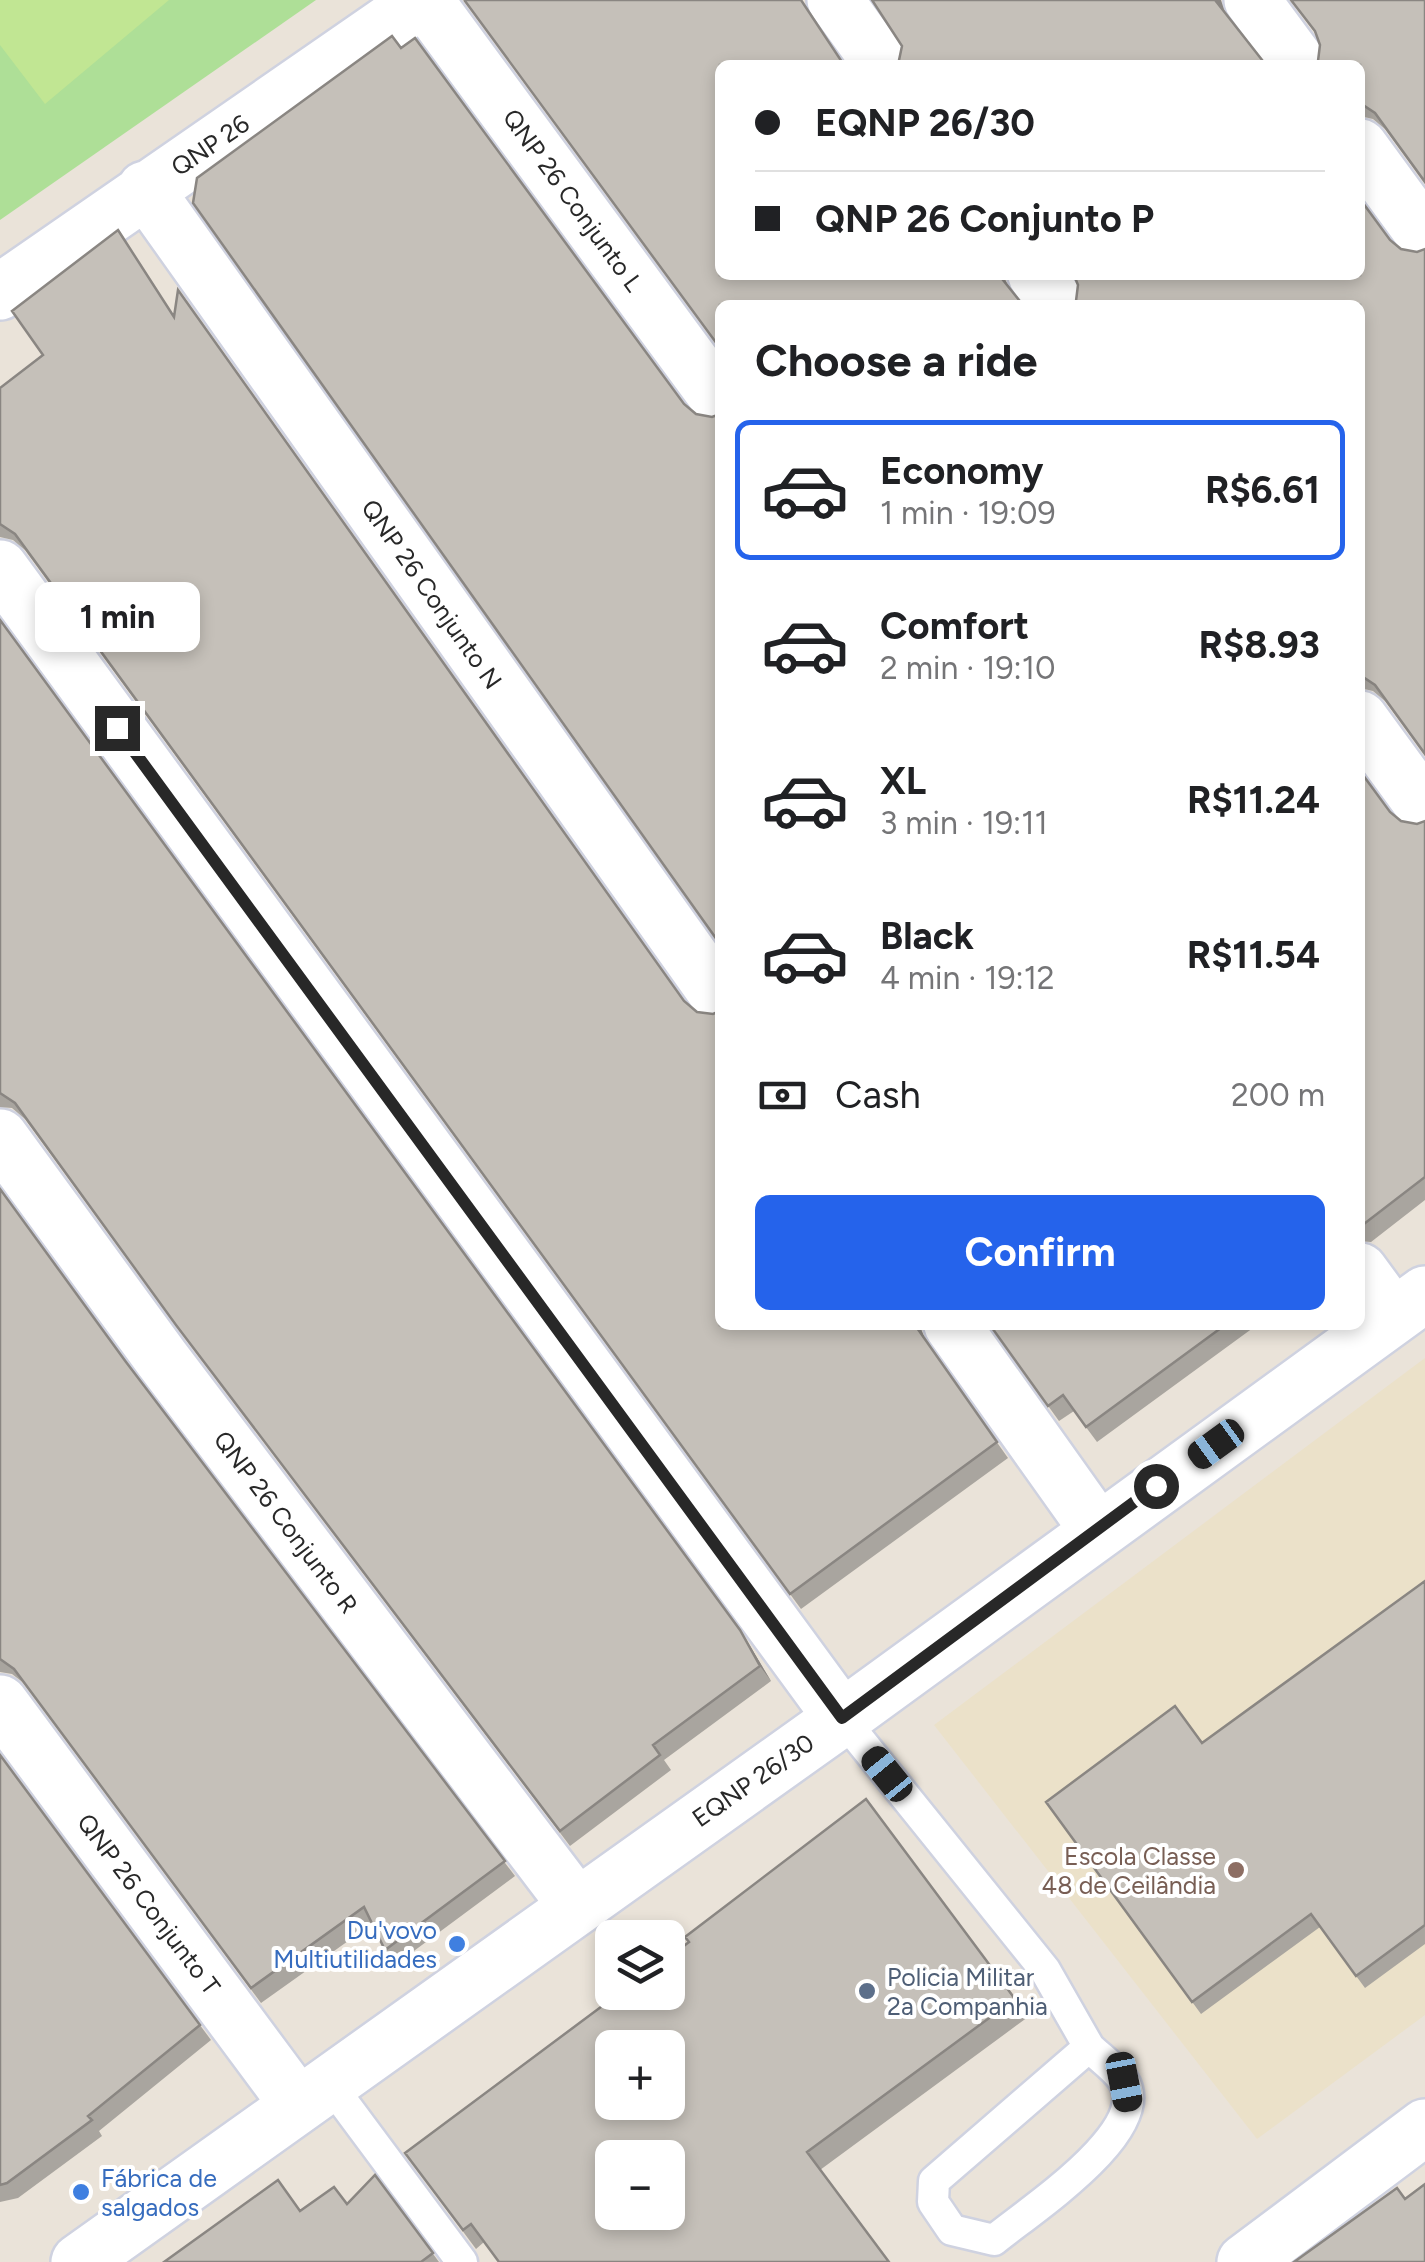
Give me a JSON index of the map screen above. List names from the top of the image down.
{
  "streets": {
    "street": [
      "QNP 26",
      "QNP 26 Conjunto L",
      "QNP 26 Conjunto N",
      "QNP 26 Conjunto R",
      "EQNP 26/30",
      "QNP 26 Conjunto T"
    ]
  },
  "crossings": [
    ["QNP 26", "QNP 26 Conjunto L"],
    ["QNP 26", "QNP 26 Conjunto N"],
    ["QNP 26 Conjunto R", "EQNP 26/30"],
    ["EQNP 26/30", "QNP 26 Conjunto T"]
  ],
  "places": [
    "Escola Classe 48 de Ceilândia",
    "Du'vovo Multiutilidades",
    "Policia Militar 2a Companhia",
    "Fábrica de salgados"
  ],
  "page": {
    "banner": ["EQNP 26/30", "QNP 26 Conjunto P"],
    "heading": "Choose a ride",
    "list": [
      {
        "name": "Economy",
        "note": "1 min · 19:09",
        "value": "R$6.61"
      },
      {
        "name": "Comfort",
        "note": "2 min · 19:10",
        "value": "R$8.93"
      },
      {
        "name": "XL",
        "note": "3 min · 19:11",
        "value": "R$11.24"
      },
      {
        "name": "Black",
        "note": "4 min · 19:12",
        "value": "R$11.54"
      }
    ],
    "bubble": "1 min",
    "pay": ["Cash", "200 m"],
    "buttons": "Confirm",
    "map_buttons": ["+", "−"]
  }
}
